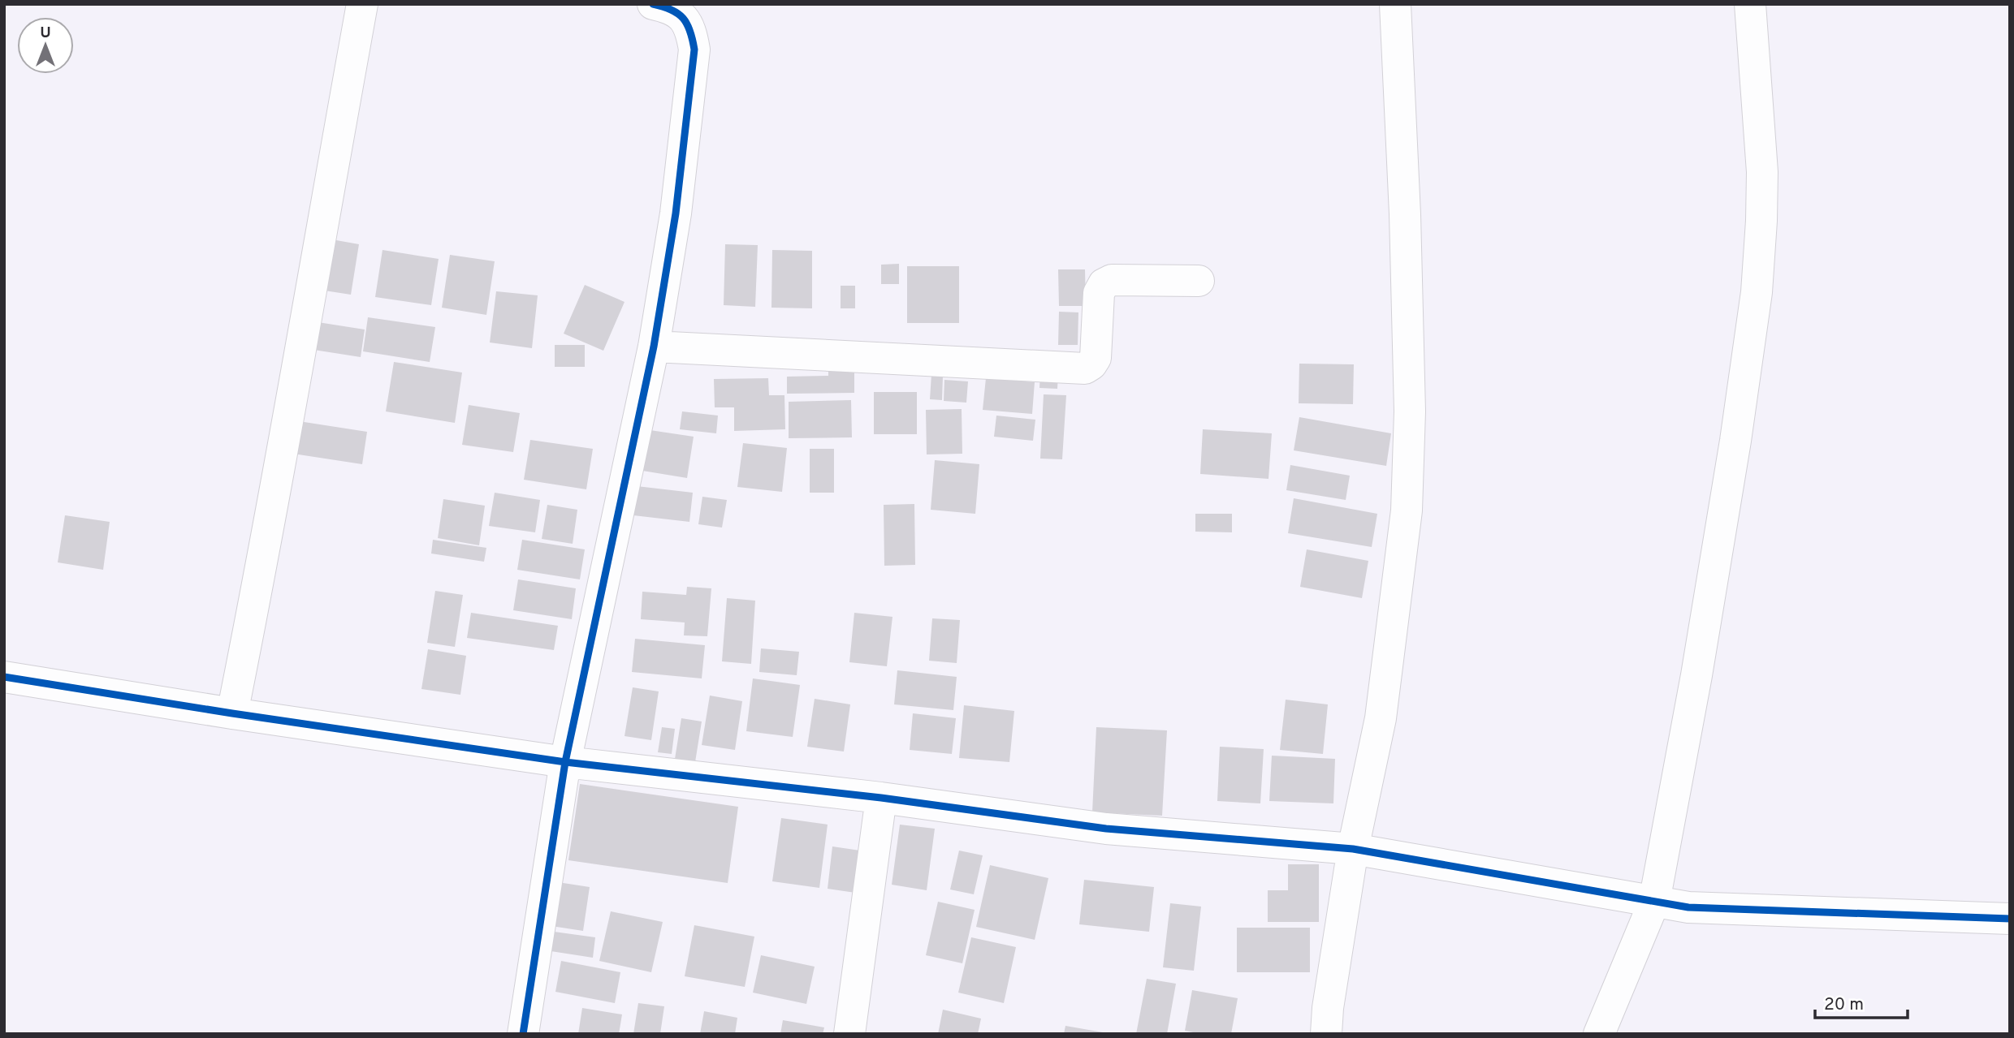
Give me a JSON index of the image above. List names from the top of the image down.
{
  "scale_bar": "20 m",
  "north": "top"
}
